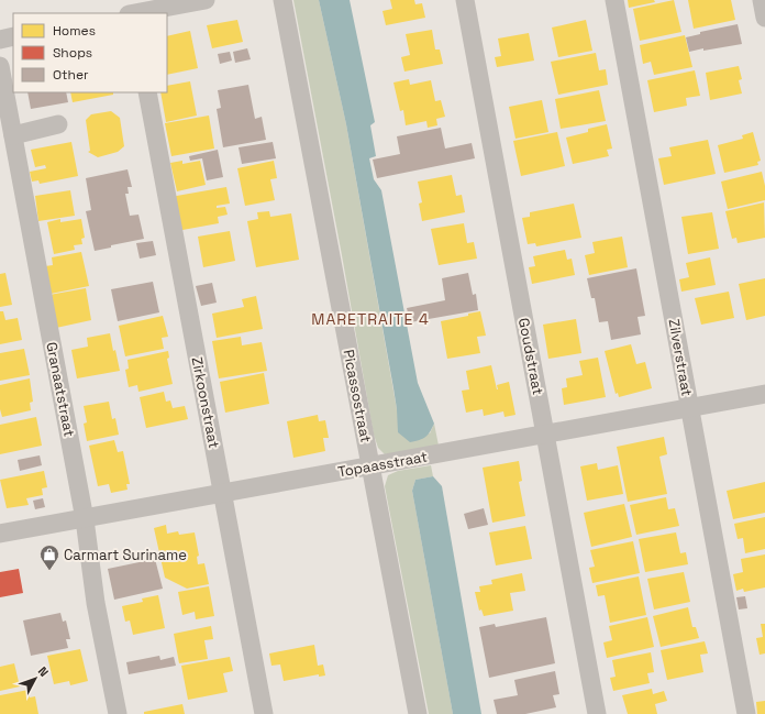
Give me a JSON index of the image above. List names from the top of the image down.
{
  "streets": {
    "street": [
      "Goudstraat",
      "Zilverstraat",
      "Granaatstraat",
      "Picassostraat",
      "Zirkoonstraat",
      "Topaasstraat"
    ]
  },
  "crossings": [
    ["Goudstraat", "Topaasstraat"],
    ["Zilverstraat", "Topaasstraat"],
    ["Granaatstraat", "Topaasstraat"],
    ["Picassostraat", "Topaasstraat"],
    ["Zirkoonstraat", "Topaasstraat"]
  ],
  "districts": ["MARETRAITE 4"],
  "places": {
    "shop": ["Carmart Suriname"]
  },
  "legend": ["Homes", "Shops", "Other"],
  "north": "top right"
}
